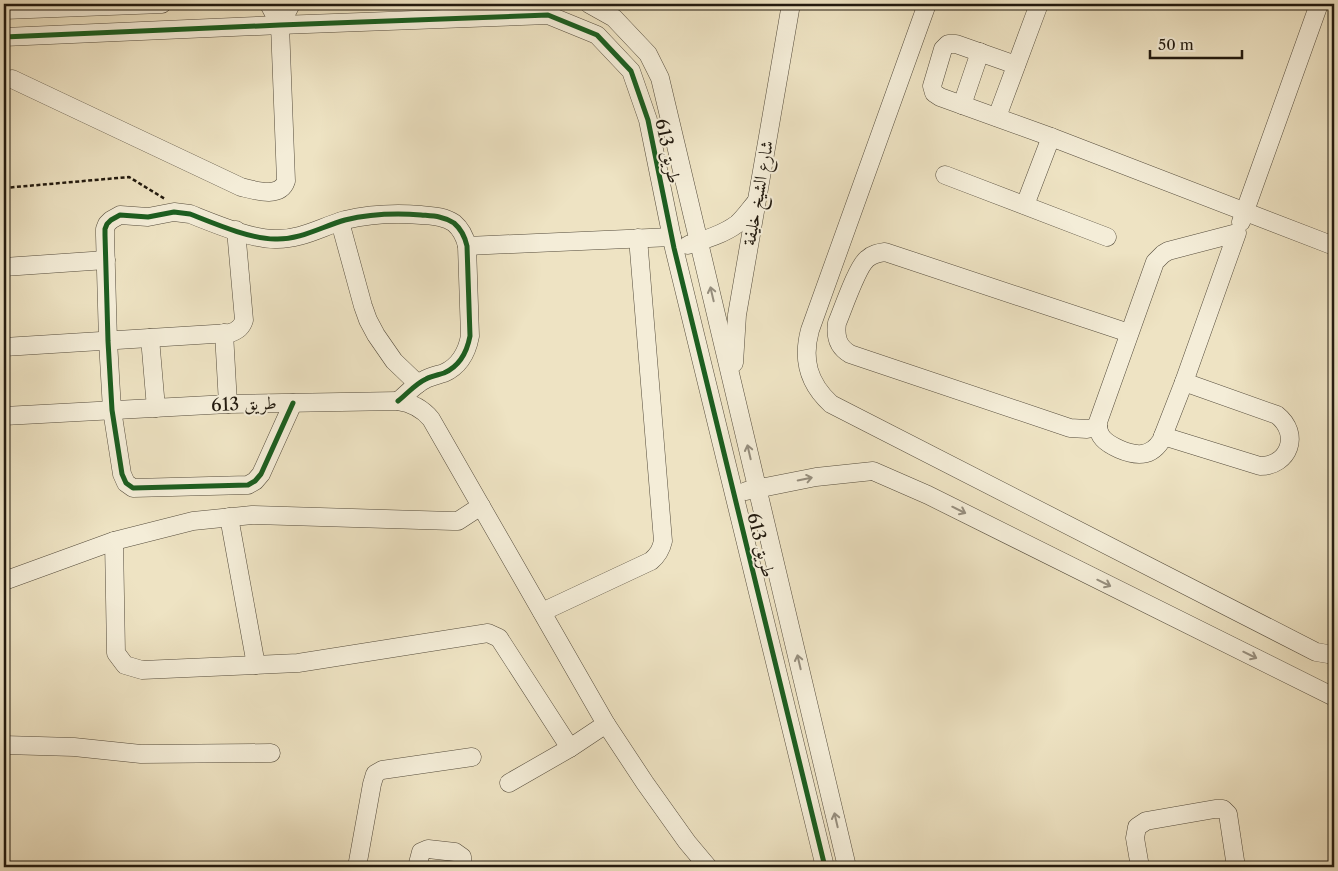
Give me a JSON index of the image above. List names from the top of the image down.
{
  "streets": {
    "street": ["طريق 613", "شارع الشيخ خليفة"]
  },
  "crossings": [
    ["طريق 613", "شارع الشيخ خليفة"]
  ],
  "scale_bar": "50 m"
}
